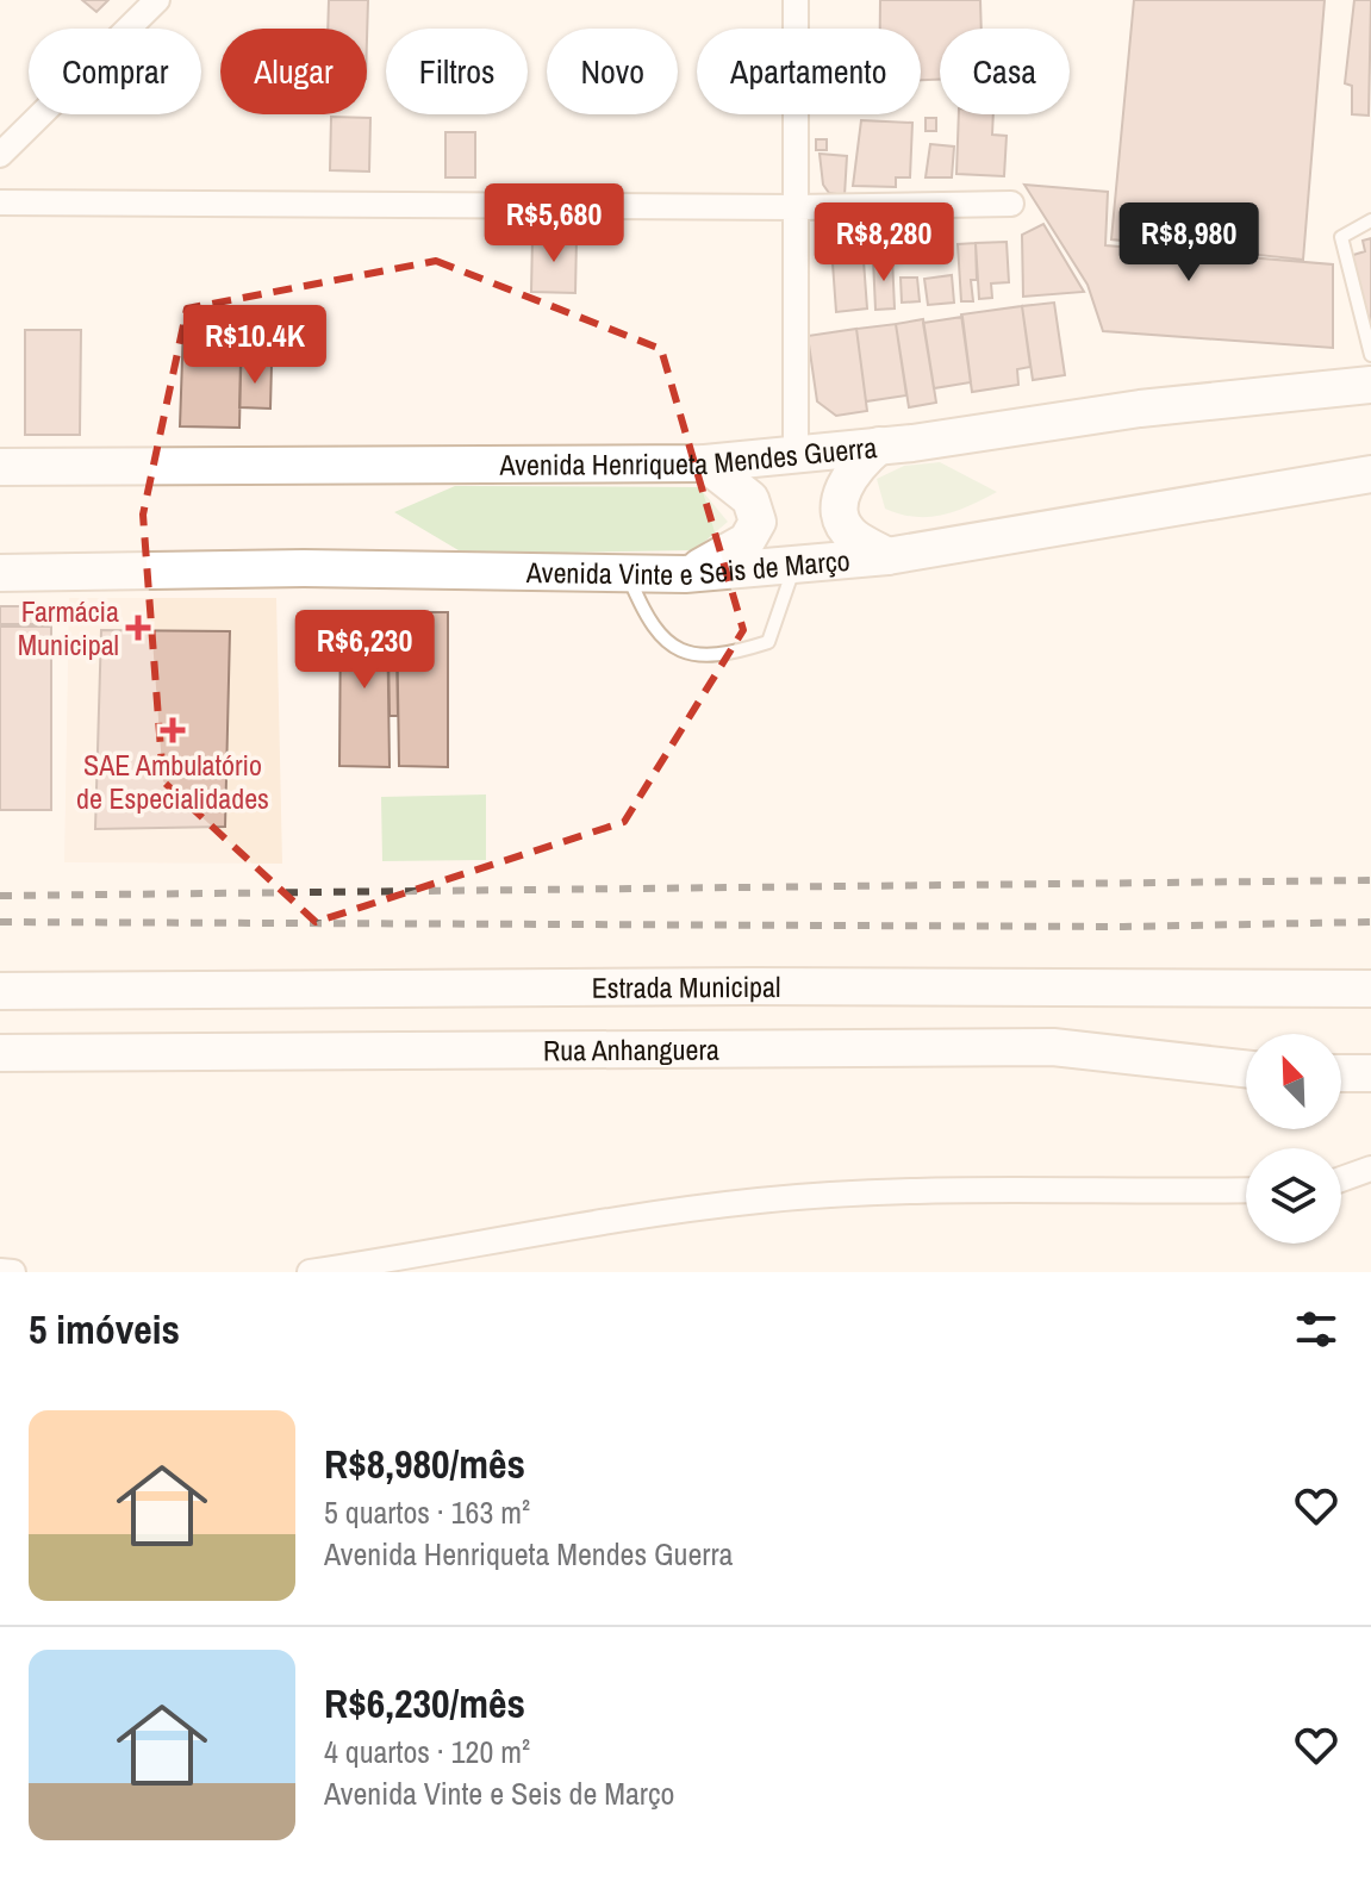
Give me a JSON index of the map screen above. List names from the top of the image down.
{
  "streets": {
    "main road": [
      "Avenida Henriqueta Mendes Guerra",
      "Avenida Vinte e Seis de Março",
      "Estrada Municipal",
      "Rua Anhanguera"
    ]
  },
  "places": {
    "health": ["Farmácia Municipal", "SAE Ambulatório de Especialidades"]
  },
  "north": "top left",
  "page": {
    "chip": [
      "Comprar",
      "Alugar",
      "Filtros",
      "Novo",
      "Apartamento",
      "Casa"
    ],
    "price": [
      "R$5,680",
      "R$8,280",
      "R$8,980",
      "R$10.4K",
      "R$6,230"
    ],
    "heading": "5 imóveis",
    "list": [
      {
        "name": "R$8,980/mês",
        "note": "5 quartos · 163 m² · Avenida Henriqueta Mendes Guerra"
      },
      {
        "name": "R$6,230/mês",
        "note": "4 quartos · 120 m² · Avenida Vinte e Seis de Março"
      }
    ]
  }
}
